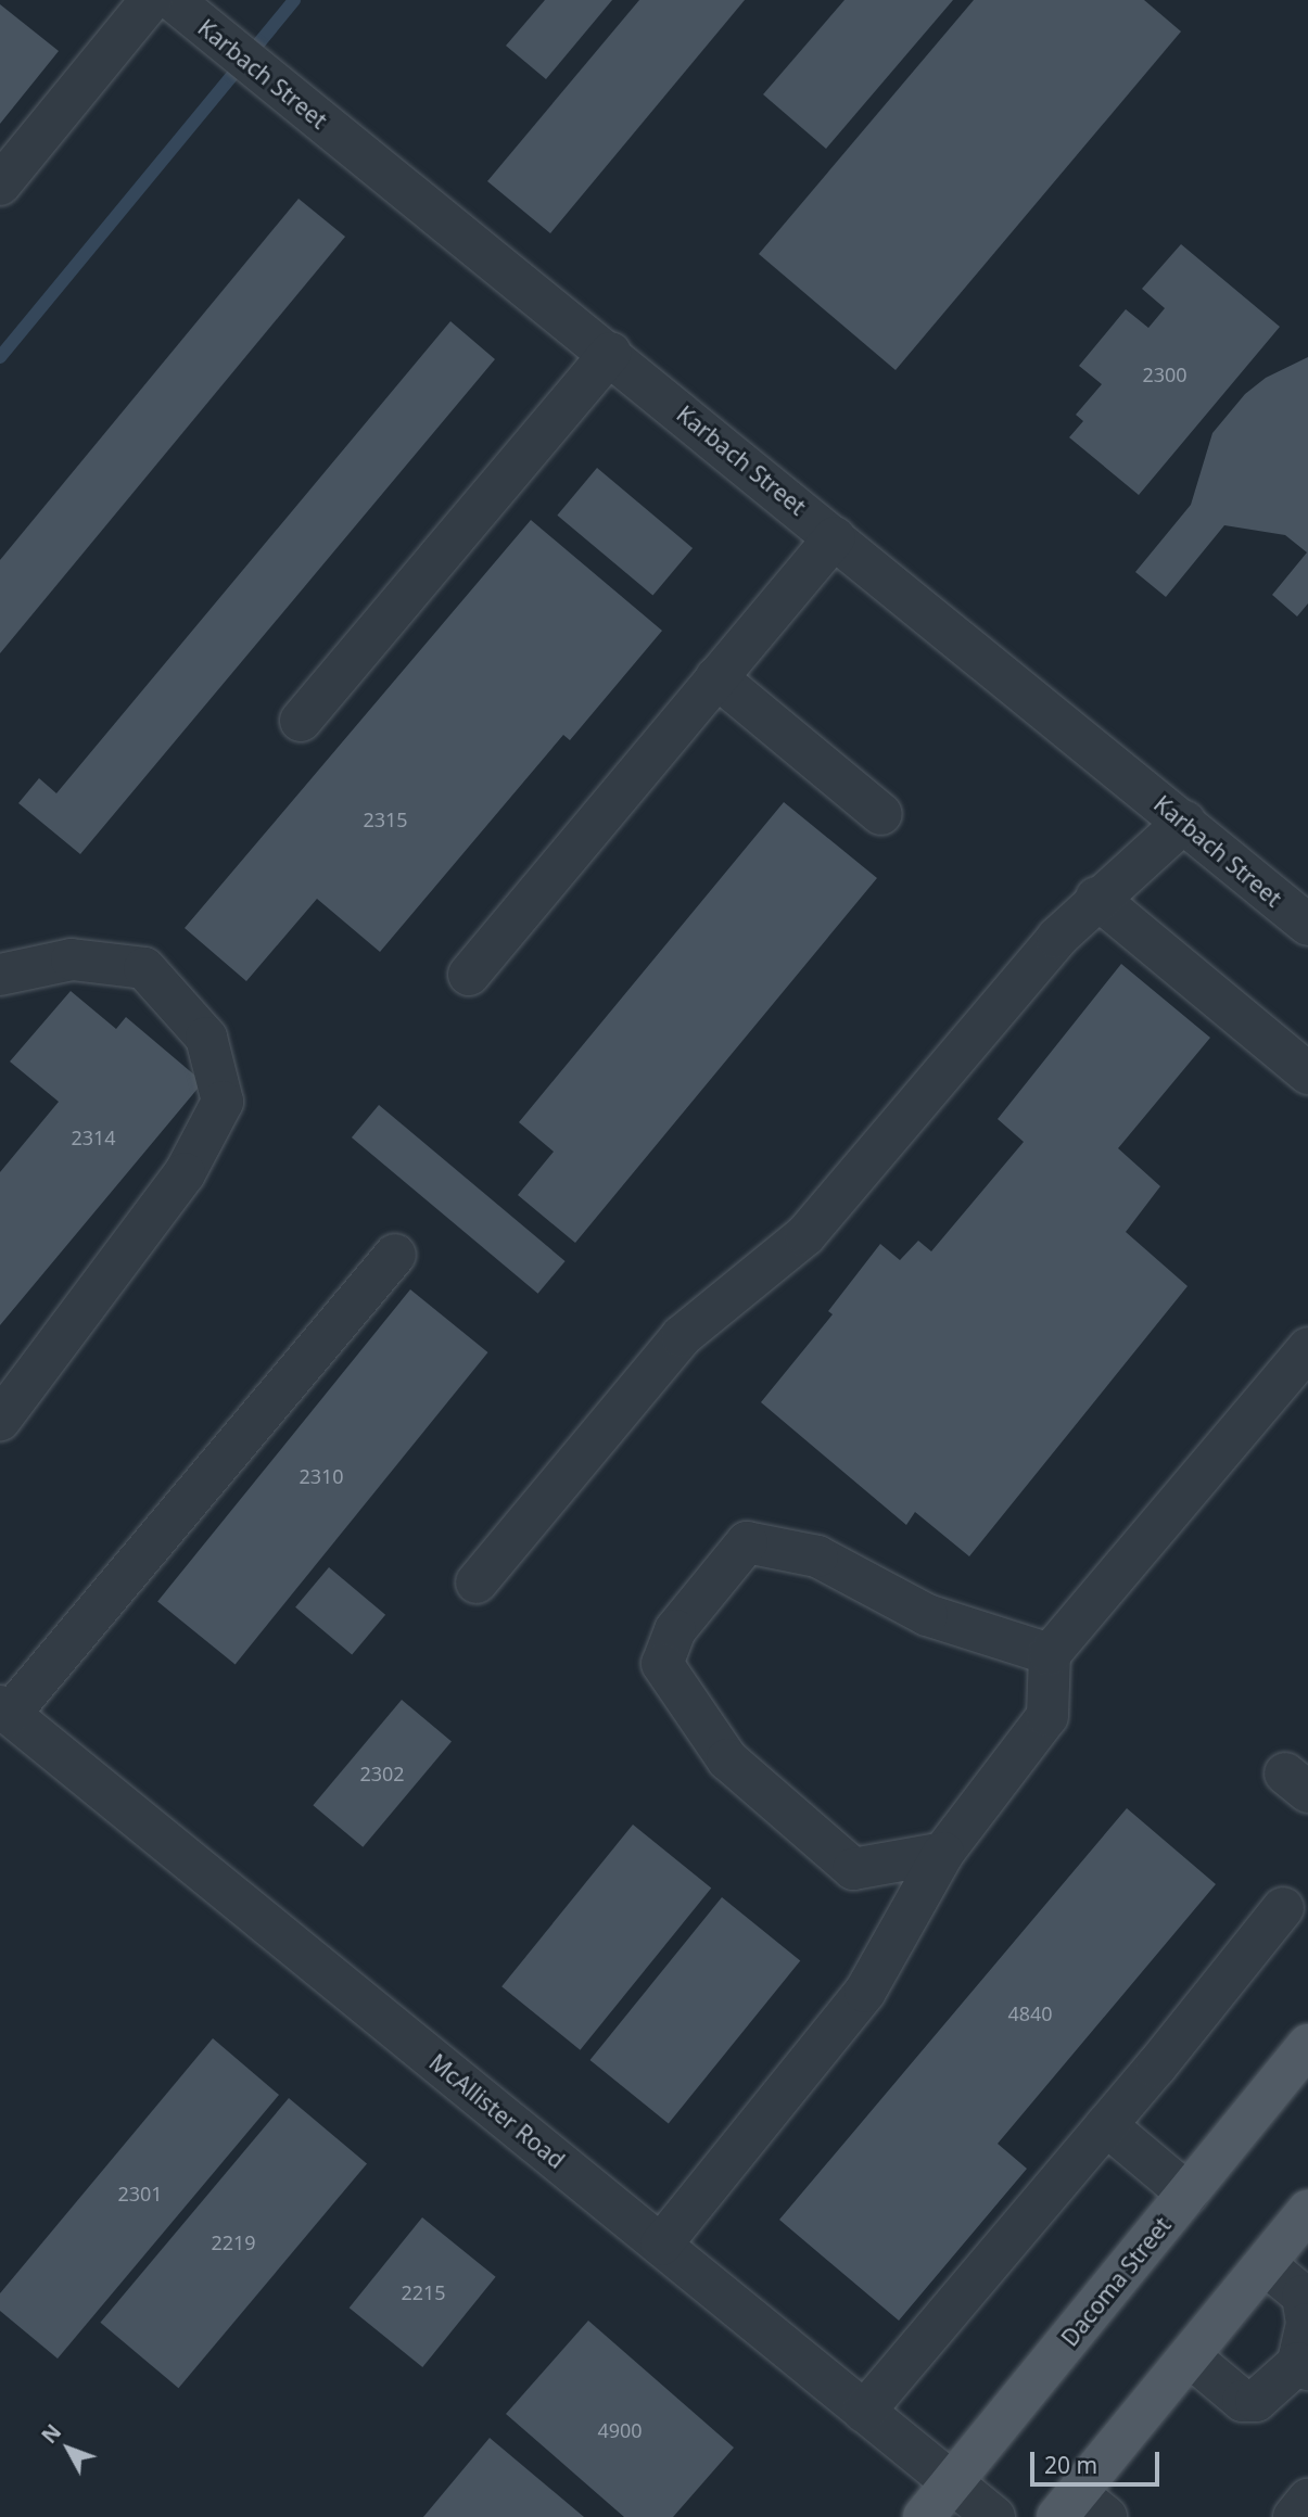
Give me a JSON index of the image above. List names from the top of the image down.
{
  "streets": {
    "main road": ["Dacoma Street"],
    "street": ["Karbach Street", "McAllister Road"]
  },
  "crossings": [
    ["McAllister Road", "Dacoma Street"]
  ],
  "house_numbers": [
    "2300",
    "2315",
    "2314",
    "2310",
    "2302",
    "4840",
    "2301",
    "2219",
    "2215",
    "4900"
  ],
  "scale_bar": "20 m",
  "north": "top left"
}
